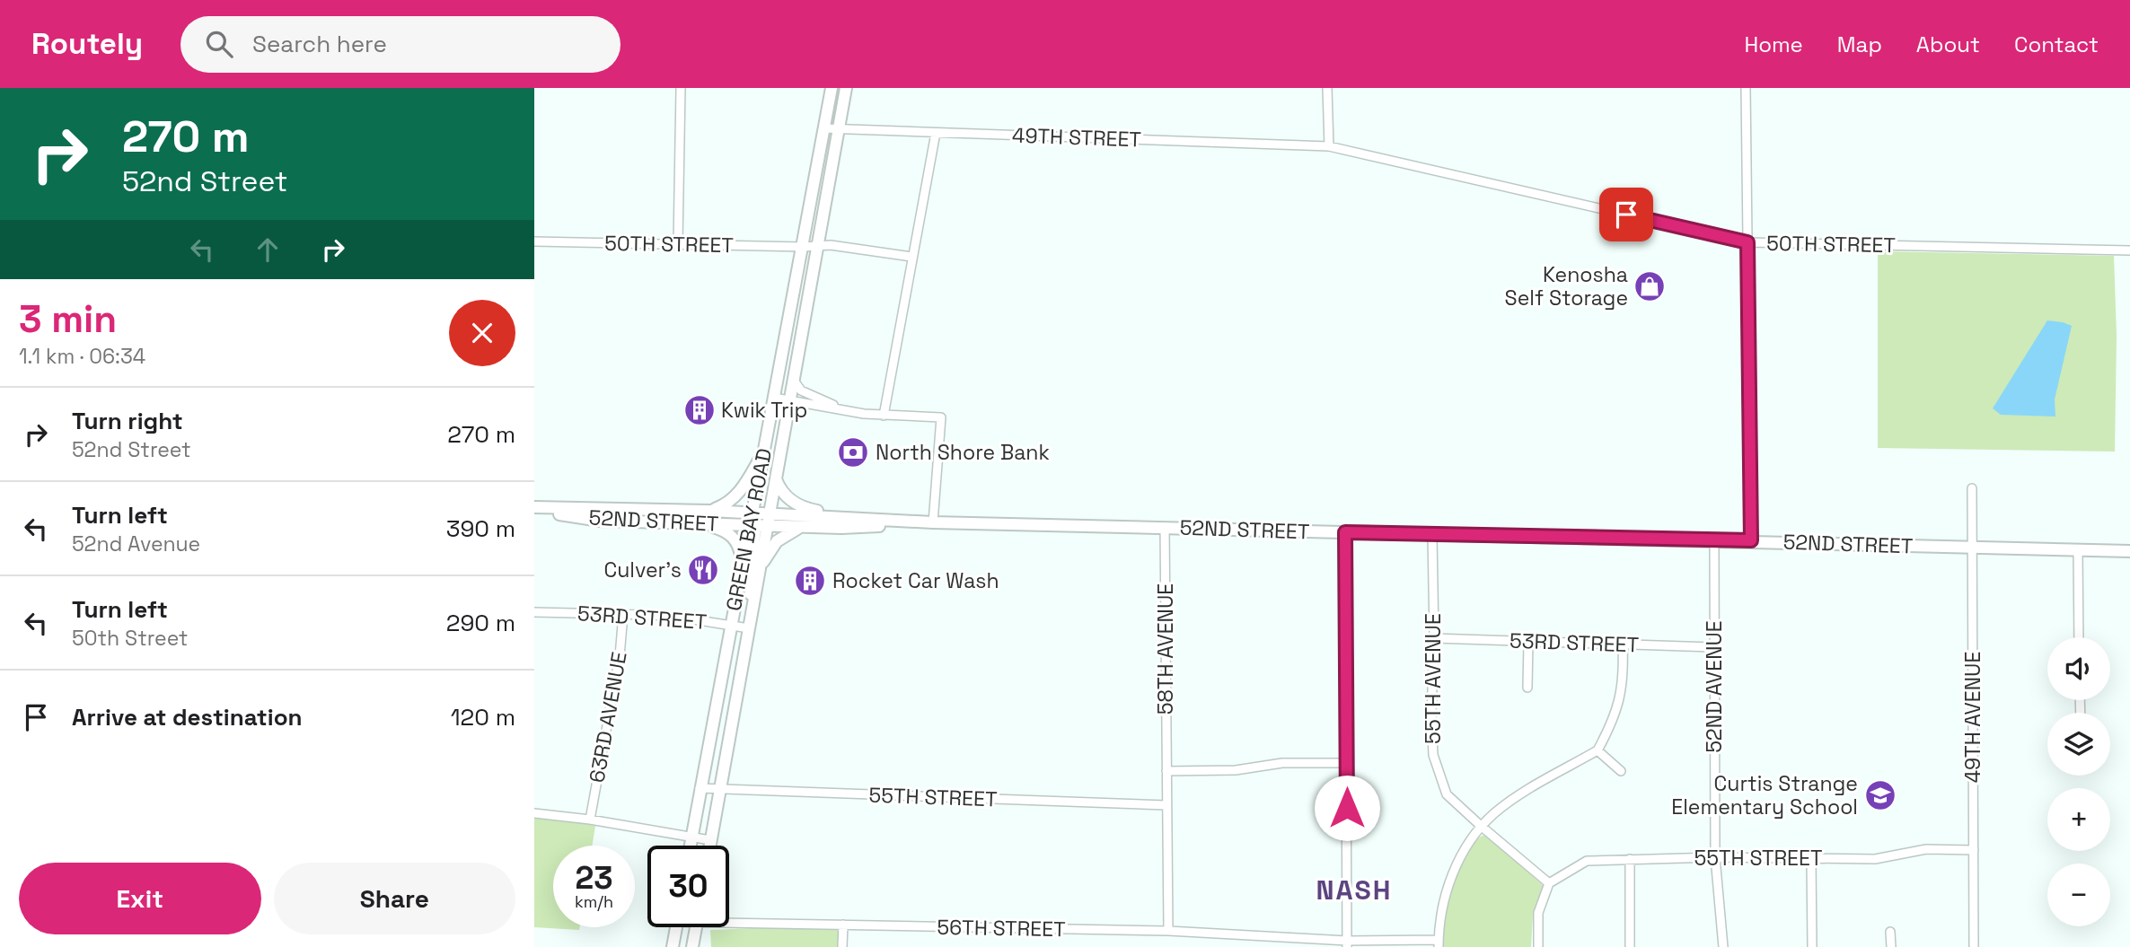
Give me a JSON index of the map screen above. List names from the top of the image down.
{
  "streets": {
    "main road": ["52ND STREET", "GREEN BAY ROAD"],
    "street": [
      "49TH STREET",
      "50TH STREET",
      "53RD STREET",
      "58TH AVENUE",
      "55TH AVENUE",
      "52ND AVENUE",
      "63RD AVENUE",
      "49TH AVENUE",
      "55TH STREET",
      "56TH STREET"
    ]
  },
  "crossings": [
    ["49TH STREET", "50TH STREET"],
    ["49TH STREET", "GREEN BAY ROAD"],
    ["50TH STREET", "GREEN BAY ROAD"],
    ["52ND STREET", "GREEN BAY ROAD"],
    ["52ND STREET", "58TH AVENUE"],
    ["52ND STREET", "55TH AVENUE"],
    ["52ND STREET", "52ND AVENUE"],
    ["52ND STREET", "49TH AVENUE"],
    ["GREEN BAY ROAD", "53RD STREET"],
    ["GREEN BAY ROAD", "55TH STREET"],
    ["53RD STREET", "55TH AVENUE"],
    ["53RD STREET", "52ND AVENUE"],
    ["53RD STREET", "63RD AVENUE"],
    ["58TH AVENUE", "55TH STREET"],
    ["58TH AVENUE", "56TH STREET"],
    ["55TH AVENUE", "55TH STREET"],
    ["52ND AVENUE", "55TH STREET"],
    ["49TH AVENUE", "55TH STREET"]
  ],
  "districts": ["NASH"],
  "places": {
    "shop": ["Kenosha Self Storage"],
    "building": ["Kwik Trip", "Rocket Car Wash"],
    "bank": ["North Shore Bank"],
    "restaurant": ["Culver's"],
    "school or university": ["Curtis Strange Elementary School"]
  },
  "page": {
    "header": "Routely",
    "search": "Search here",
    "nav": [
      "Home",
      "Map",
      "About",
      "Contact"
    ],
    "turn": ["270 m", "52nd Street"],
    "heading": ["3 min", "1.1 km · 06:34"],
    "list": [
      {
        "name": "Turn right",
        "note": "52nd Street",
        "value": "270 m"
      },
      {
        "name": "Turn left",
        "note": "52nd Avenue",
        "value": "390 m"
      },
      {
        "name": "Turn left",
        "note": "50th Street",
        "value": "290 m"
      },
      {
        "name": "Arrive at destination",
        "value": "120 m"
      }
    ],
    "map_buttons": ["+", "−"],
    "speed": "23 km/h",
    "limit": "30",
    "buttons": ["Exit", "Share"]
  }
}
